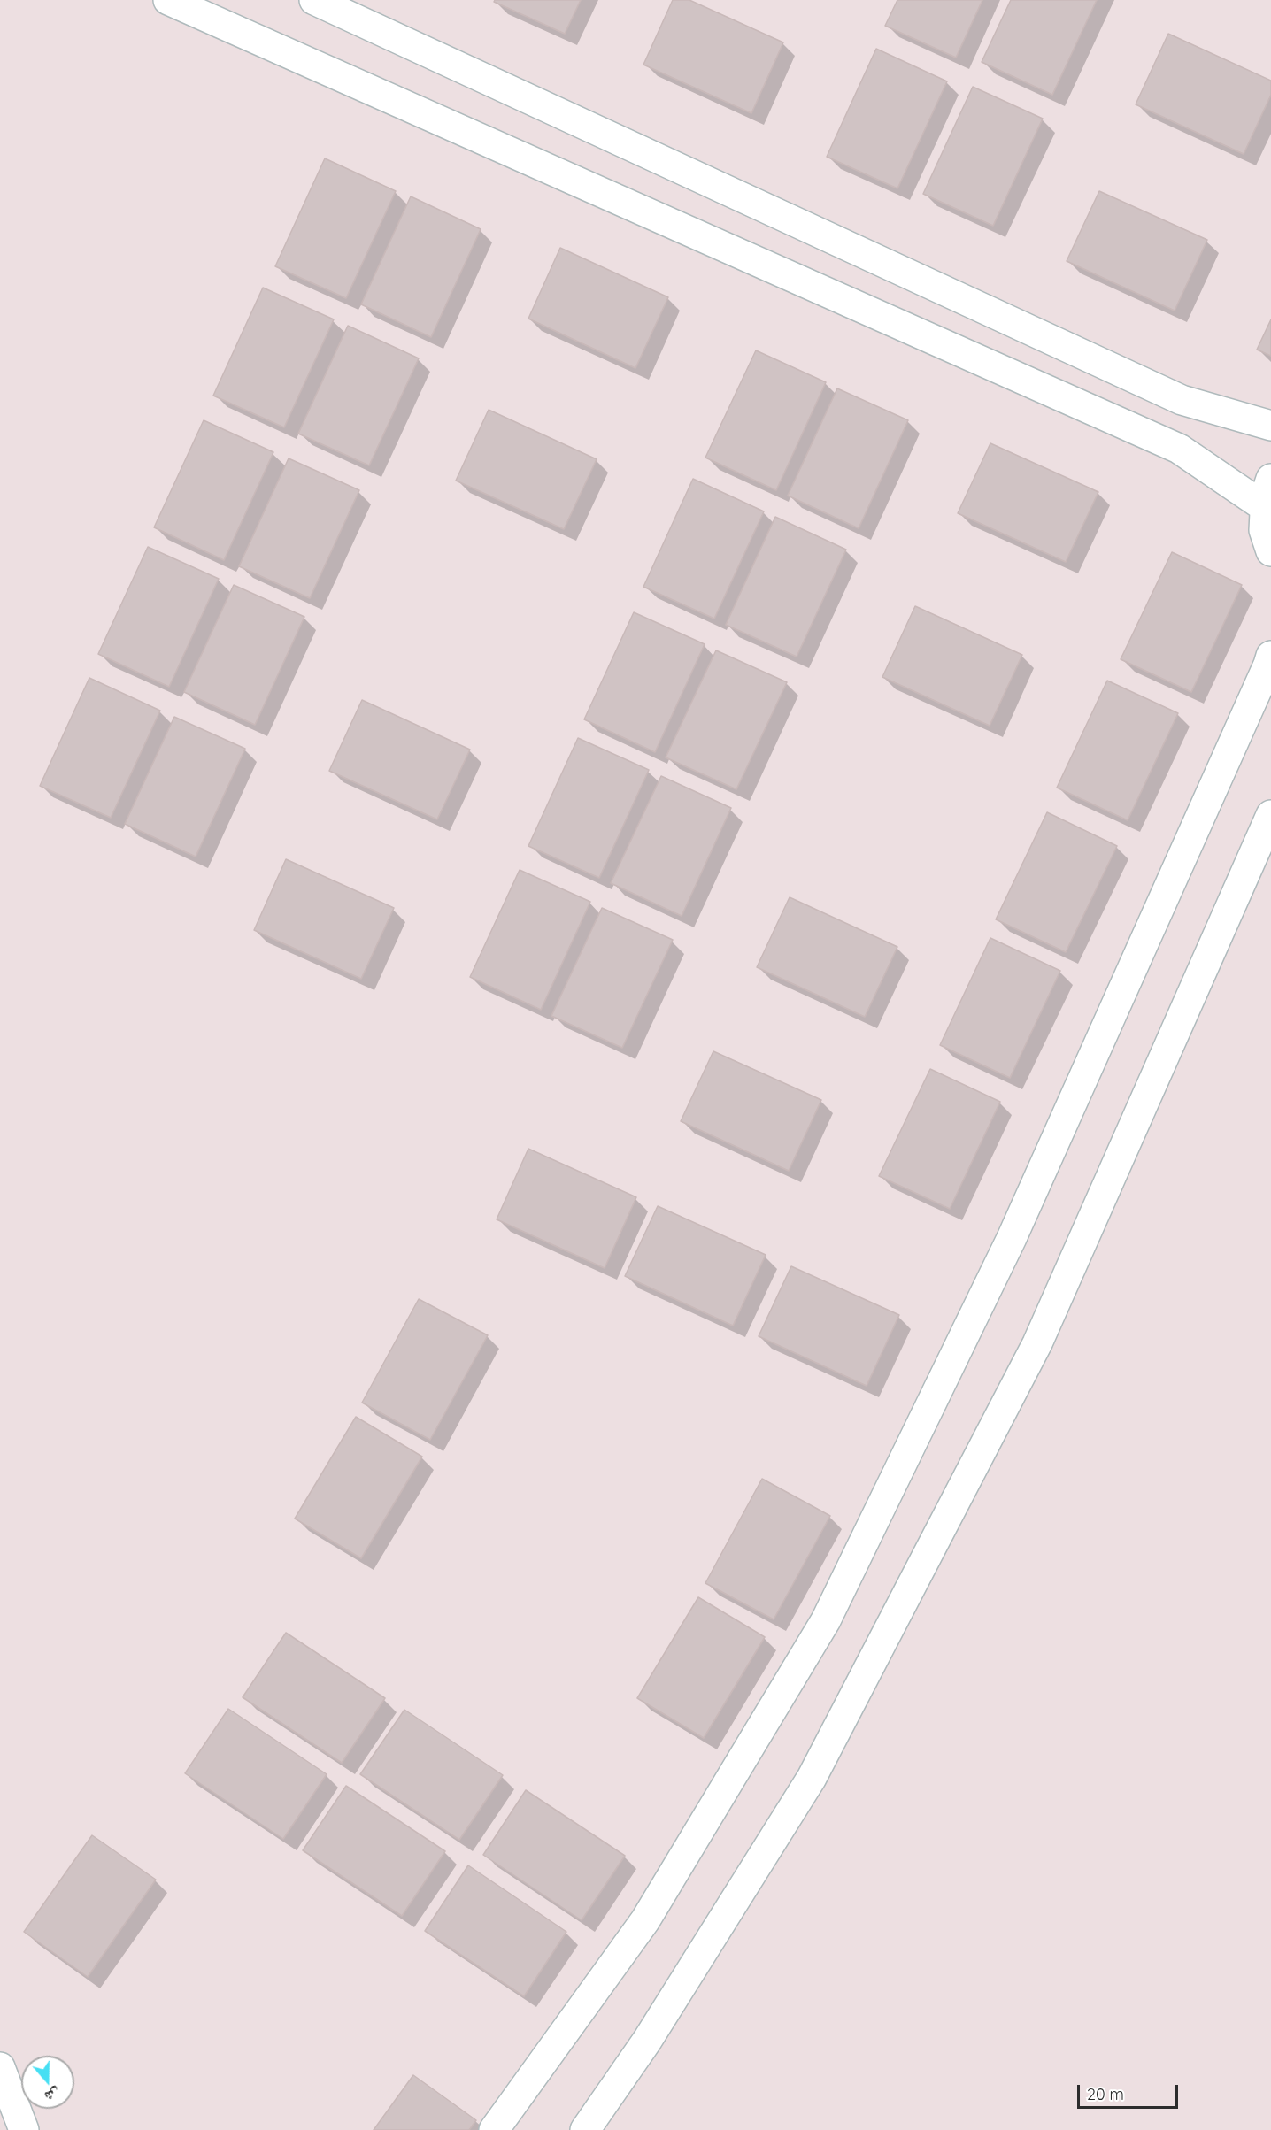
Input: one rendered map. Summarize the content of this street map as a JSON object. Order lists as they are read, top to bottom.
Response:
{
  "scale_bar": "20 m",
  "north": "bottom"
}
